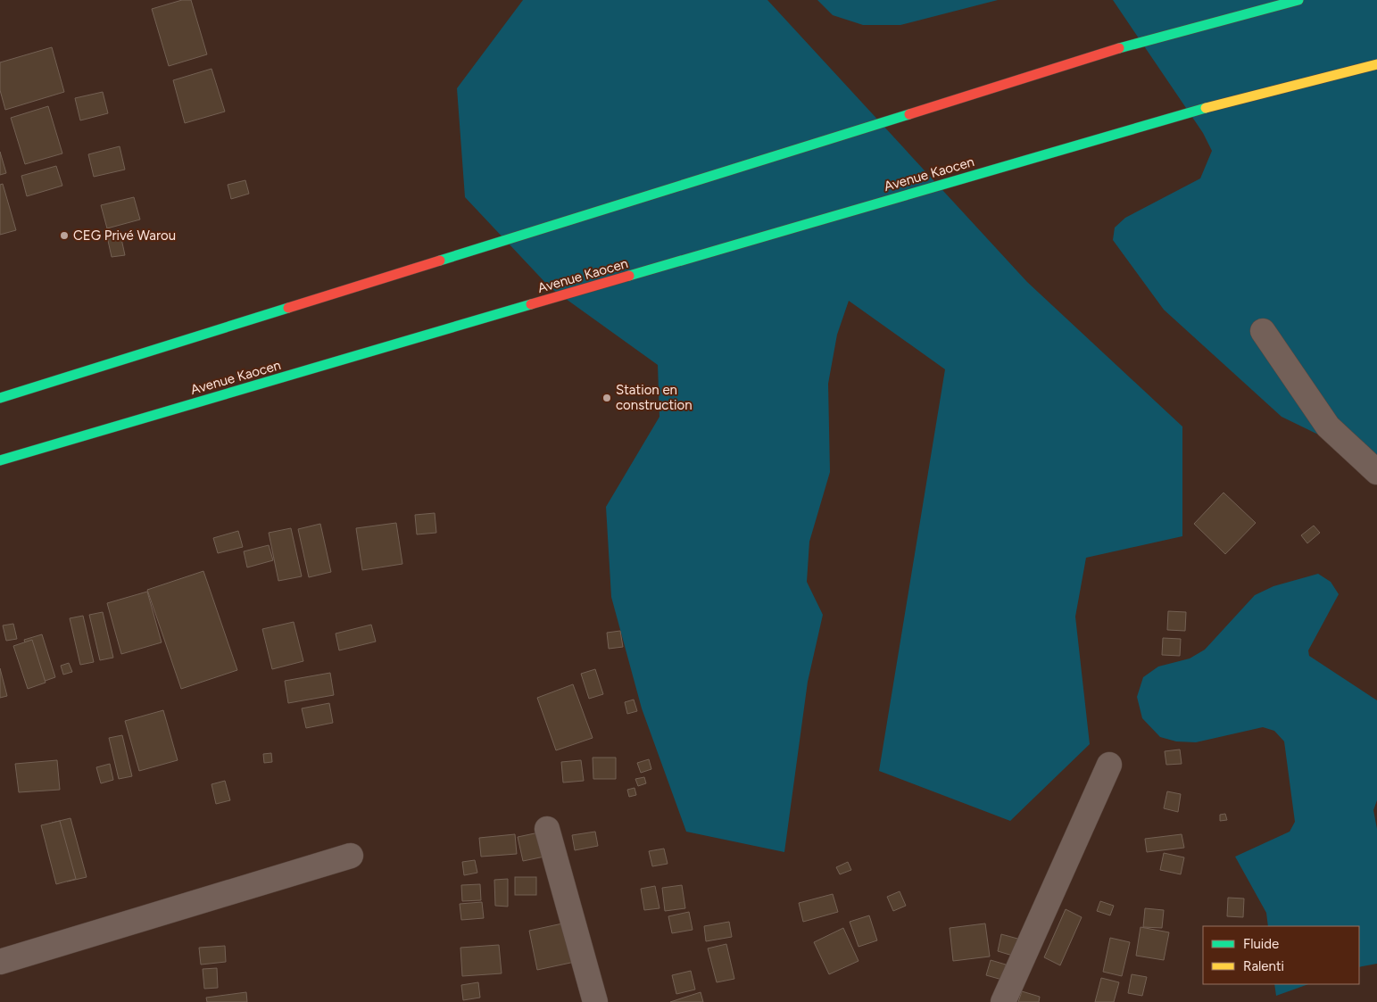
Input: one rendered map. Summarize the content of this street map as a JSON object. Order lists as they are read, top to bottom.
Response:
{
  "streets": {
    "highway": ["Avenue Kaocen"]
  },
  "places": ["CEG Privé Warou", "Station en construction"],
  "legend": ["Fluide", "Ralenti"]
}
